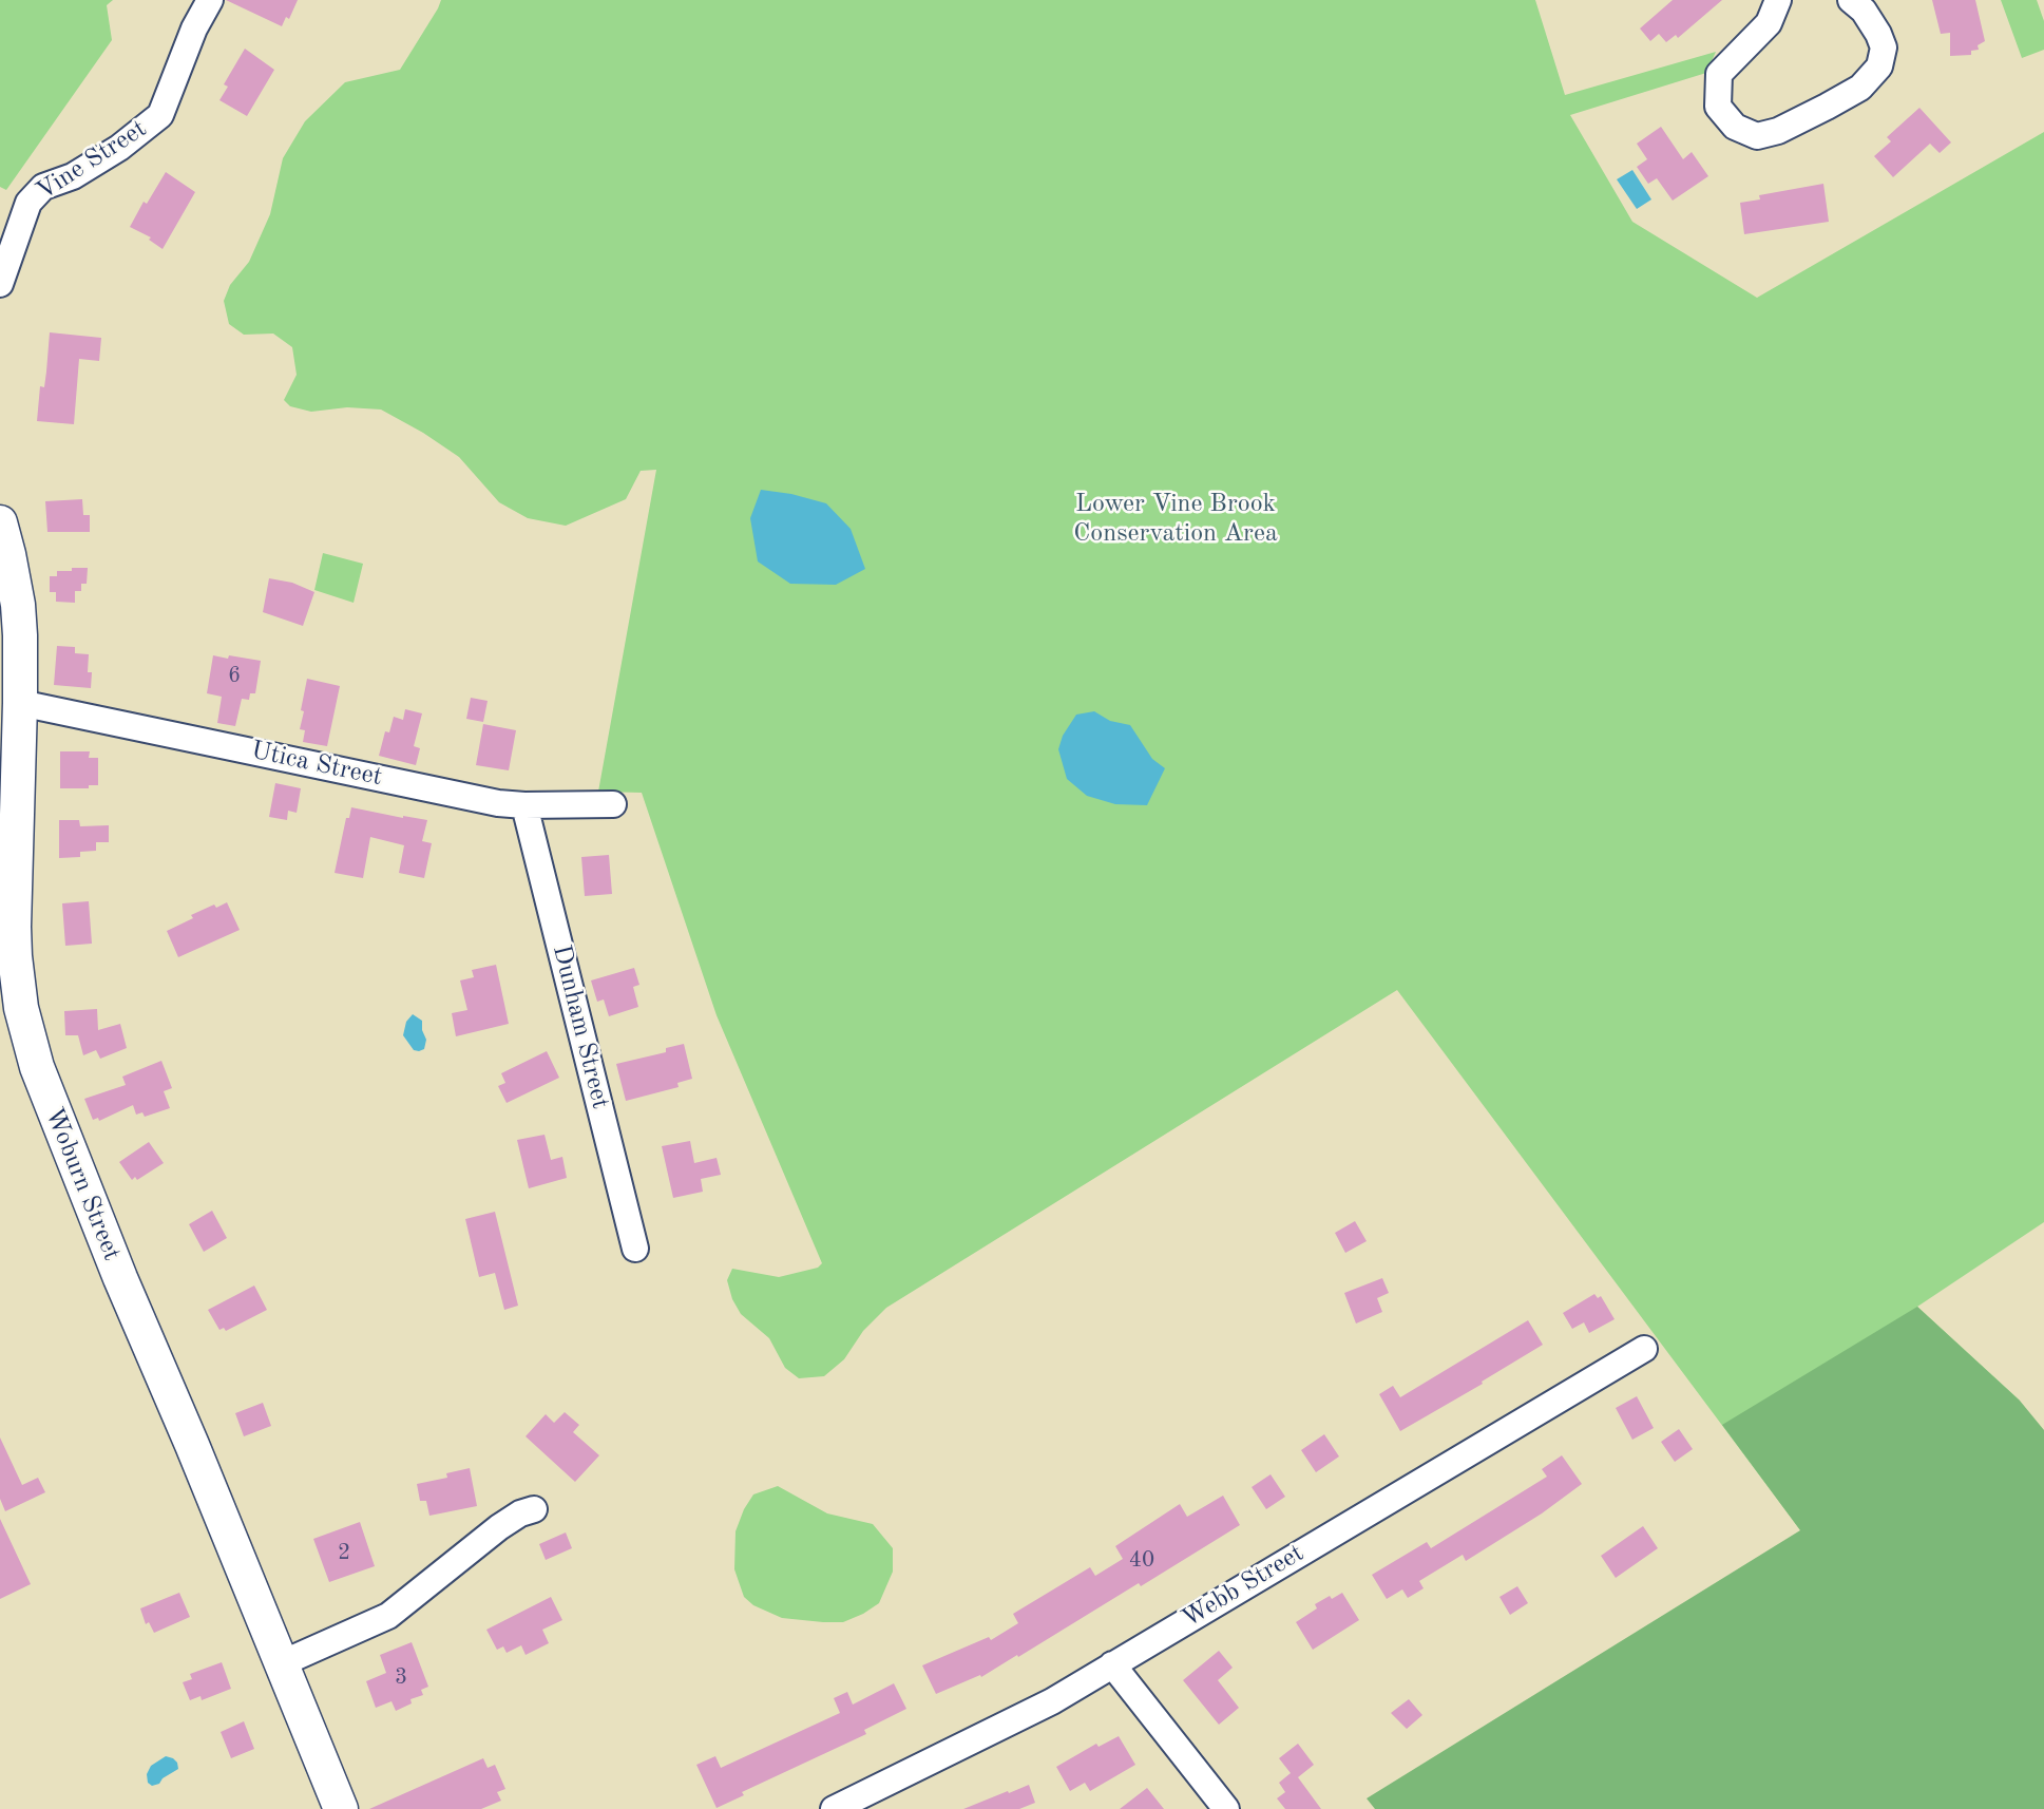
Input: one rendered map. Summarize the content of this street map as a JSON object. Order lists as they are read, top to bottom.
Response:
{
  "streets": {
    "main road": ["Woburn Street"],
    "street": [
      "Vine Street",
      "Utica Street",
      "Dunham Street",
      "Webb Street"
    ]
  },
  "crossings": [
    ["Utica Street", "Dunham Street"],
    ["Utica Street", "Woburn Street"]
  ],
  "parks": ["Lower Vine Brook Conservation Area"],
  "house_numbers": [
    "6",
    "2",
    "40",
    "3"
  ]
}
